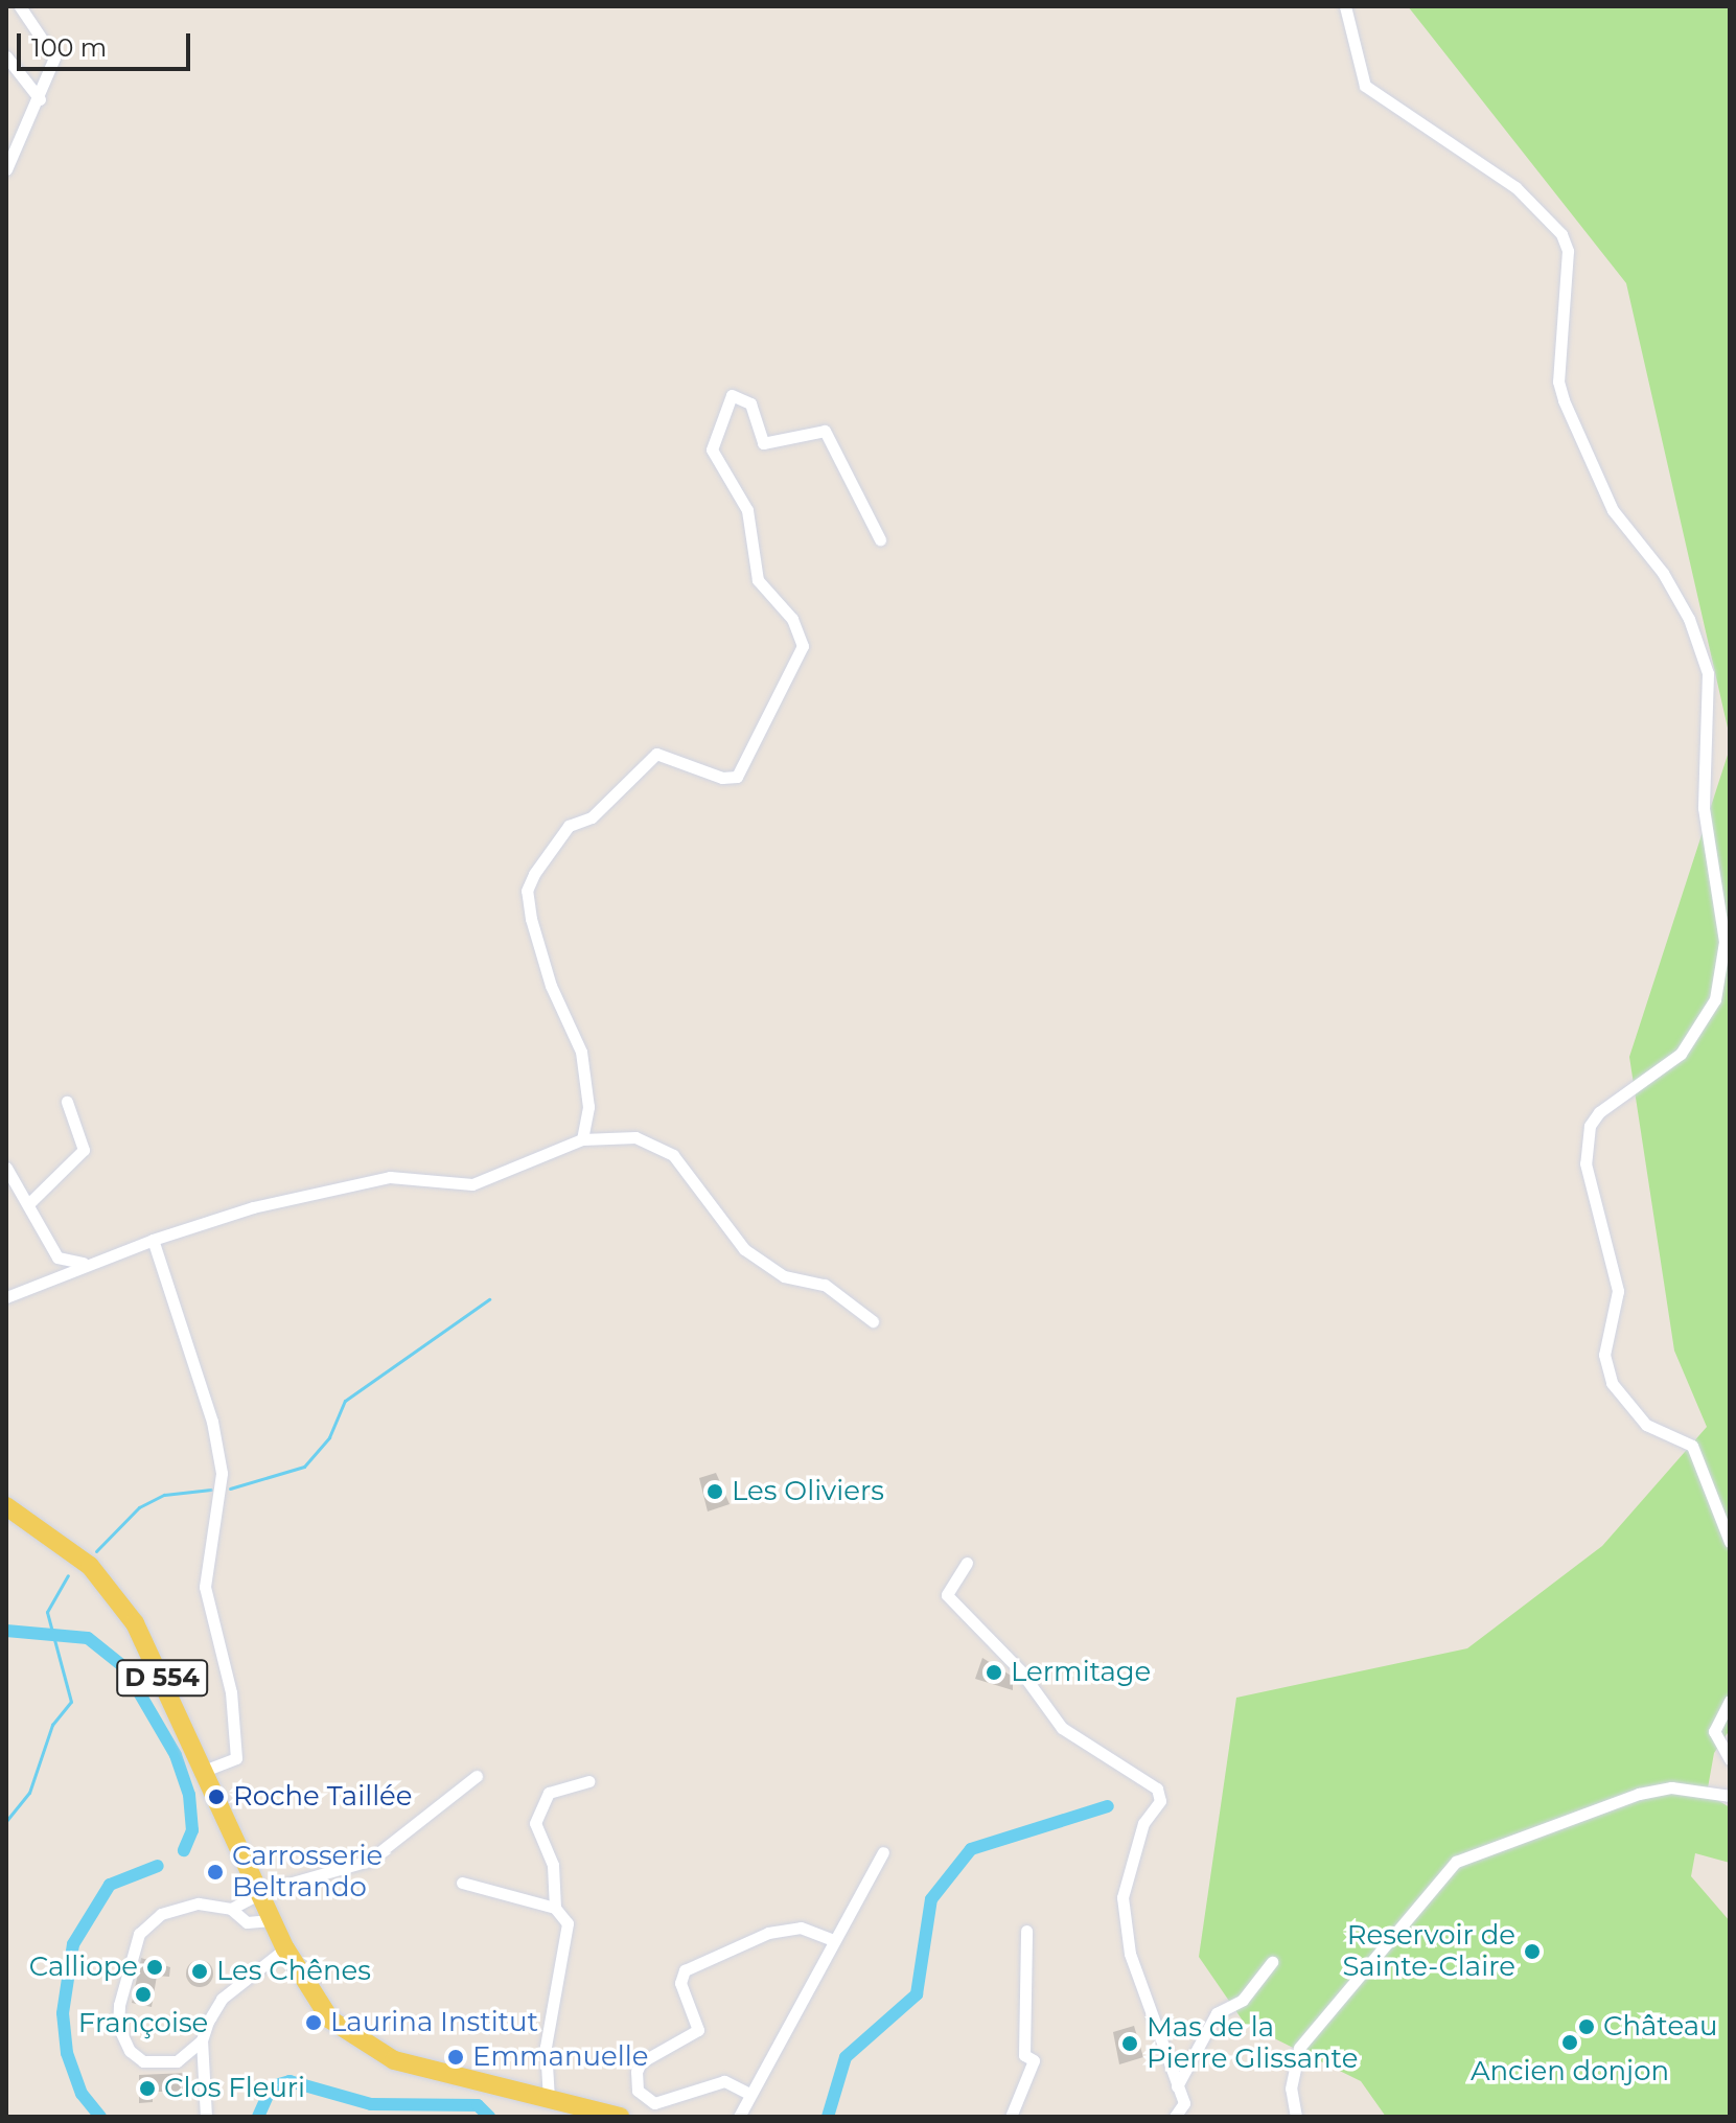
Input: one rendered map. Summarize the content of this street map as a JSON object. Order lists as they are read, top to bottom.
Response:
{
  "streets": {
    "main road": ["D 554"]
  },
  "places": [
    "Les Oliviers",
    "Lermitage",
    "Roche Taillée",
    "Carrosserie Beltrando",
    "Reservoir de Sainte-Claire",
    "Calliope",
    "Les Chênes",
    "Françoise",
    "Laurina Institut",
    "Château",
    "Ancien donjon",
    "Mas de la Pierre Glissante",
    "Emmanuelle",
    "Clos Fleuri"
  ],
  "scale_bar": "100 m"
}
